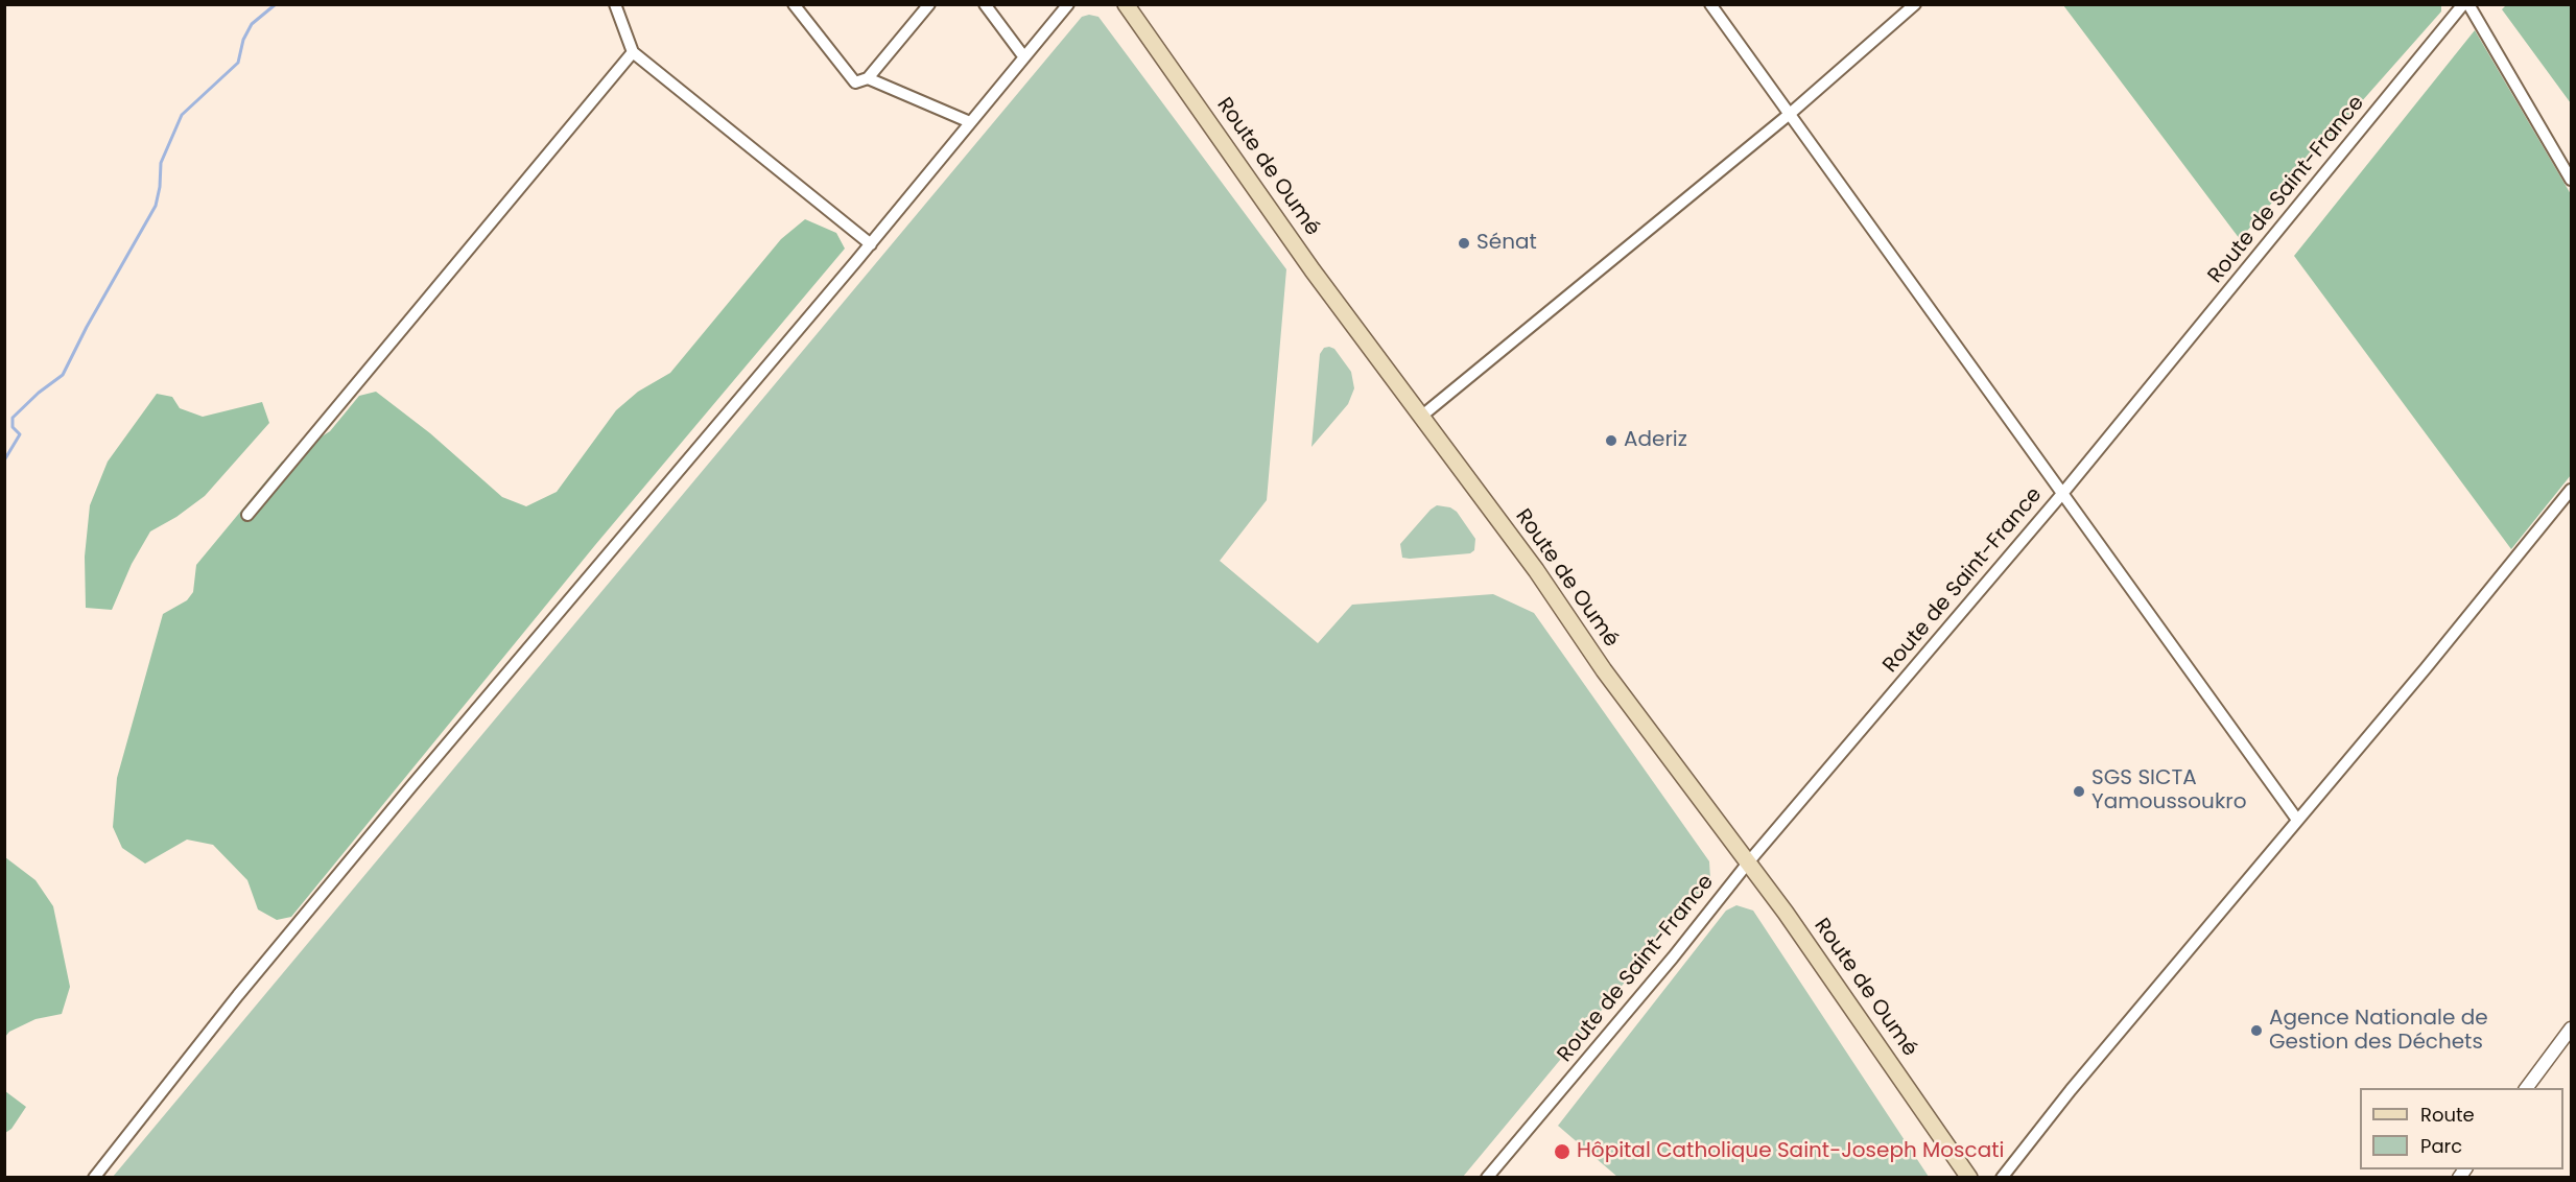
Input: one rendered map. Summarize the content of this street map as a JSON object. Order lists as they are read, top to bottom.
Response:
{
  "streets": {
    "main road": ["Route de Oumé"],
    "street": ["Route de Saint-France"]
  },
  "crossings": [
    ["Route de Oumé", "Route de Saint-France"]
  ],
  "places": [
    "Sénat",
    "Aderiz",
    "SGS SICTA Yamoussoukro",
    "Agence Nationale de Gestion des Déchets",
    "Hôpital Catholique Saint-Joseph Moscati"
  ],
  "legend": ["Route", "Parc"]
}
